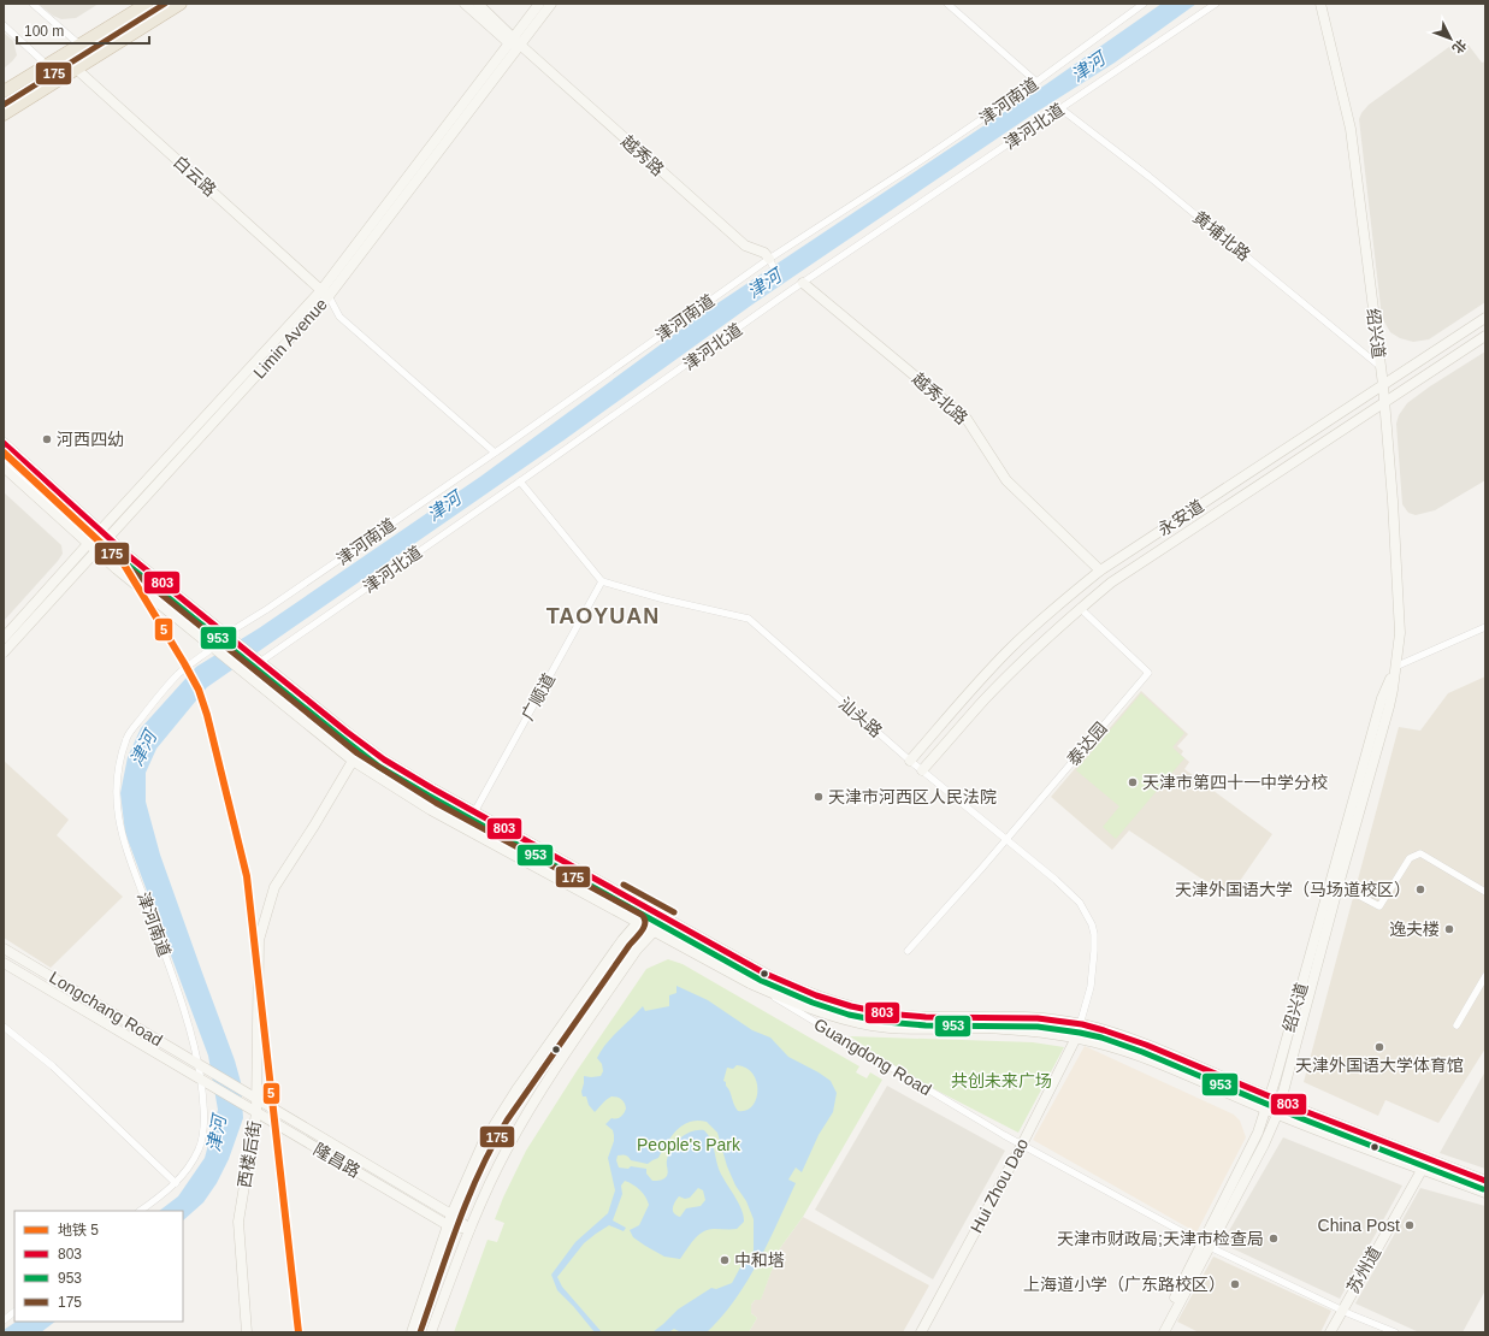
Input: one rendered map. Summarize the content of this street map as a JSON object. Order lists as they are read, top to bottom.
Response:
{
  "streets": {
    "main road": [
      "越秀路",
      "白云路",
      "绍兴道",
      "Limin Avenue",
      "越秀北路",
      "永安道",
      "Longchang Road",
      "Guangdong Road",
      "西楼后街",
      "隆昌路",
      "Hui Zhou Dao",
      "苏州道"
    ],
    "street": [
      "津河南道",
      "津河北道",
      "黄埔北路",
      "广顺道",
      "汕头路",
      "泰达园"
    ]
  },
  "crossings": [
    ["津河南道", "越秀路"],
    ["津河南道", "Longchang Road"],
    ["津河南道", "Guangdong Road"],
    ["津河南道", "隆昌路"],
    ["津河北道", "黄埔北路"],
    ["津河北道", "越秀北路"],
    ["越秀路", "Limin Avenue"],
    ["白云路", "Limin Avenue"],
    ["黄埔北路", "绍兴道"],
    ["绍兴道", "永安道"],
    ["绍兴道", "Guangdong Road"],
    ["越秀北路", "永安道"],
    ["永安道", "汕头路"],
    ["永安道", "泰达园"],
    ["广顺道", "汕头路"],
    ["汕头路", "泰达园"],
    ["汕头路", "Hui Zhou Dao"],
    ["Longchang Road", "西楼后街"],
    ["Longchang Road", "隆昌路"],
    ["Guangdong Road", "西楼后街"],
    ["Guangdong Road", "Hui Zhou Dao"],
    ["Guangdong Road", "苏州道"],
    ["西楼后街", "隆昌路"]
  ],
  "districts": ["TAOYUAN"],
  "water": ["津河"],
  "parks": ["共创未来广场", "People's Park"],
  "places": [
    "河西四幼",
    "天津市第四十一中学分校",
    "天津市河西区人民法院",
    "天津外国语大学（马场道校区）",
    "逸夫楼",
    "天津外国语大学体育馆",
    "China Post",
    "天津市财政局;天津市检查局",
    "中和塔",
    "上海道小学（广东路校区）"
  ],
  "lines": [
    "transit line 175",
    "transit line 803",
    "metro line 5",
    "transit line 953"
  ],
  "legend": [
    "地铁 5",
    "803",
    "953",
    "175"
  ],
  "scale_bar": "100 m",
  "north": "bottom right"
}
